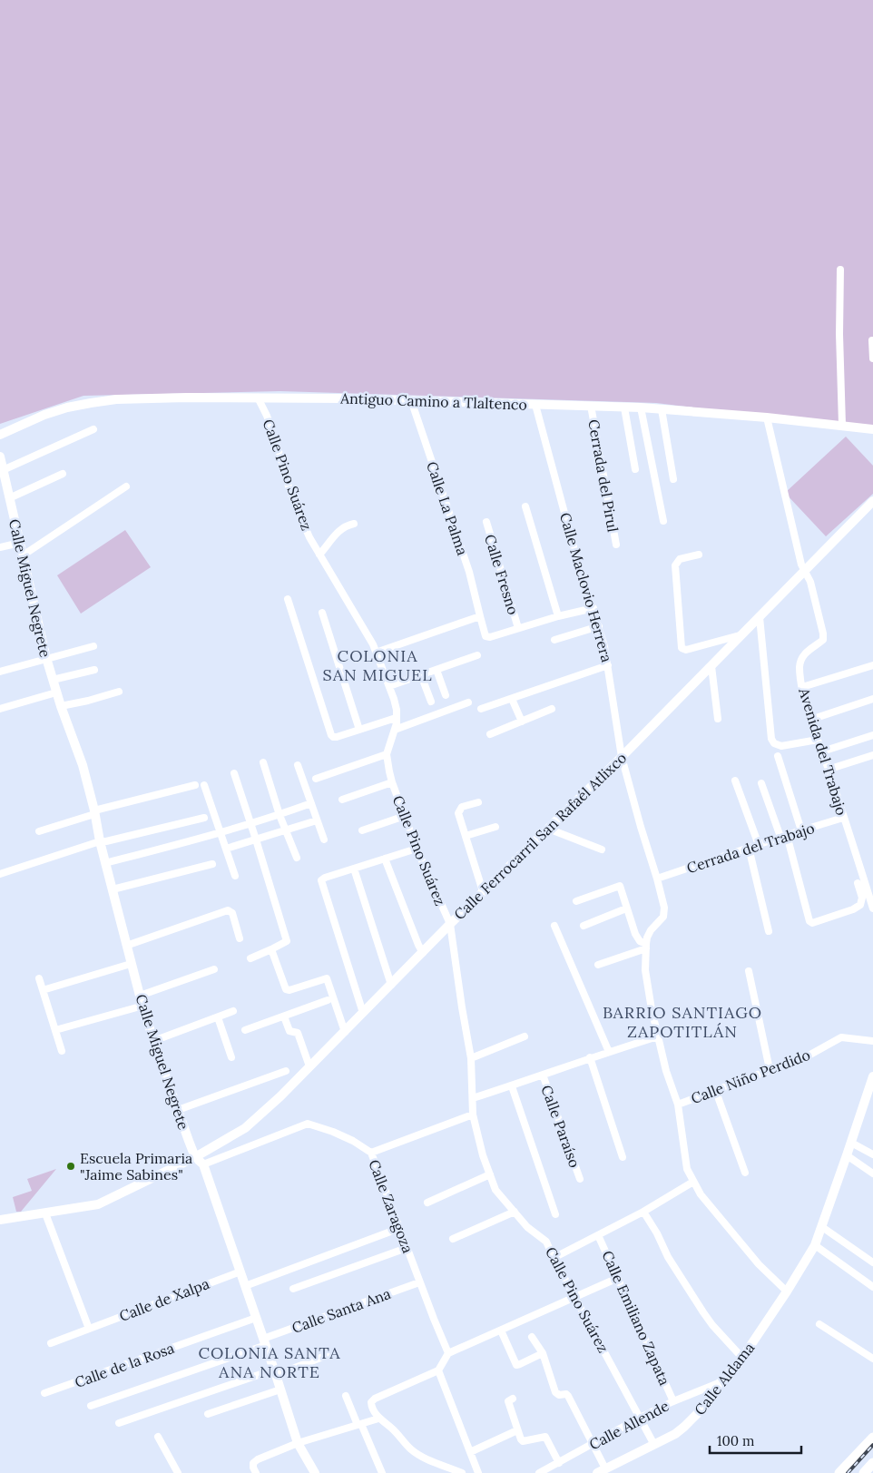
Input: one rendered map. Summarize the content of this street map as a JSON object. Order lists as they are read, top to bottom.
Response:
{
  "streets": {
    "street": [
      "Antiguo Camino a Tlaltenco",
      "Calle Pino Suárez",
      "Cerrada del Pirul",
      "Calle La Palma",
      "Calle Fresno",
      "Calle Maclovio Herrera",
      "Calle Miguel Negrete",
      "Avenida del Trabajo",
      "Calle Ferrocarril San Rafaél Atlixco",
      "Cerrada del Trabajo",
      "Calle Niño Perdido",
      "Calle Paraíso",
      "Calle Zaragoza",
      "Calle de Xalpa",
      "Calle Santa Ana",
      "Calle Emiliano Zapata",
      "Calle de la Rosa",
      "Calle Aldama",
      "Calle Allende"
    ]
  },
  "crossings": [
    ["Antiguo Camino a Tlaltenco", "Calle Pino Suárez"],
    ["Antiguo Camino a Tlaltenco", "Cerrada del Pirul"],
    ["Antiguo Camino a Tlaltenco", "Calle La Palma"],
    ["Antiguo Camino a Tlaltenco", "Calle Maclovio Herrera"],
    ["Antiguo Camino a Tlaltenco", "Avenida del Trabajo"],
    ["Calle Pino Suárez", "Calle Ferrocarril San Rafaél Atlixco"],
    ["Calle Pino Suárez", "Calle Aldama"],
    ["Calle Pino Suárez", "Calle Allende"],
    ["Calle La Palma", "Calle Fresno"],
    ["Calle Maclovio Herrera", "Calle Ferrocarril San Rafaél Atlixco"],
    ["Calle Maclovio Herrera", "Cerrada del Trabajo"],
    ["Calle Maclovio Herrera", "Calle Niño Perdido"],
    ["Calle Maclovio Herrera", "Calle Aldama"],
    ["Calle Miguel Negrete", "Calle Ferrocarril San Rafaél Atlixco"],
    ["Calle Miguel Negrete", "Calle Zaragoza"],
    ["Calle Miguel Negrete", "Calle de Xalpa"],
    ["Calle Miguel Negrete", "Calle Santa Ana"],
    ["Calle Miguel Negrete", "Calle de la Rosa"],
    ["Avenida del Trabajo", "Calle Ferrocarril San Rafaél Atlixco"],
    ["Avenida del Trabajo", "Cerrada del Trabajo"],
    ["Calle Zaragoza", "Calle Santa Ana"],
    ["Calle Emiliano Zapata", "Calle Allende"],
    ["Calle Aldama", "Calle Allende"]
  ],
  "districts": ["COLONIA SAN MIGUEL", "BARRIO SANTIAGO ZAPOTITLÁN", "COLONIA SANTA ANA NORTE"],
  "places": ["Escuela Primaria \"Jaime Sabines\""],
  "scale_bar": "100 m"
}
